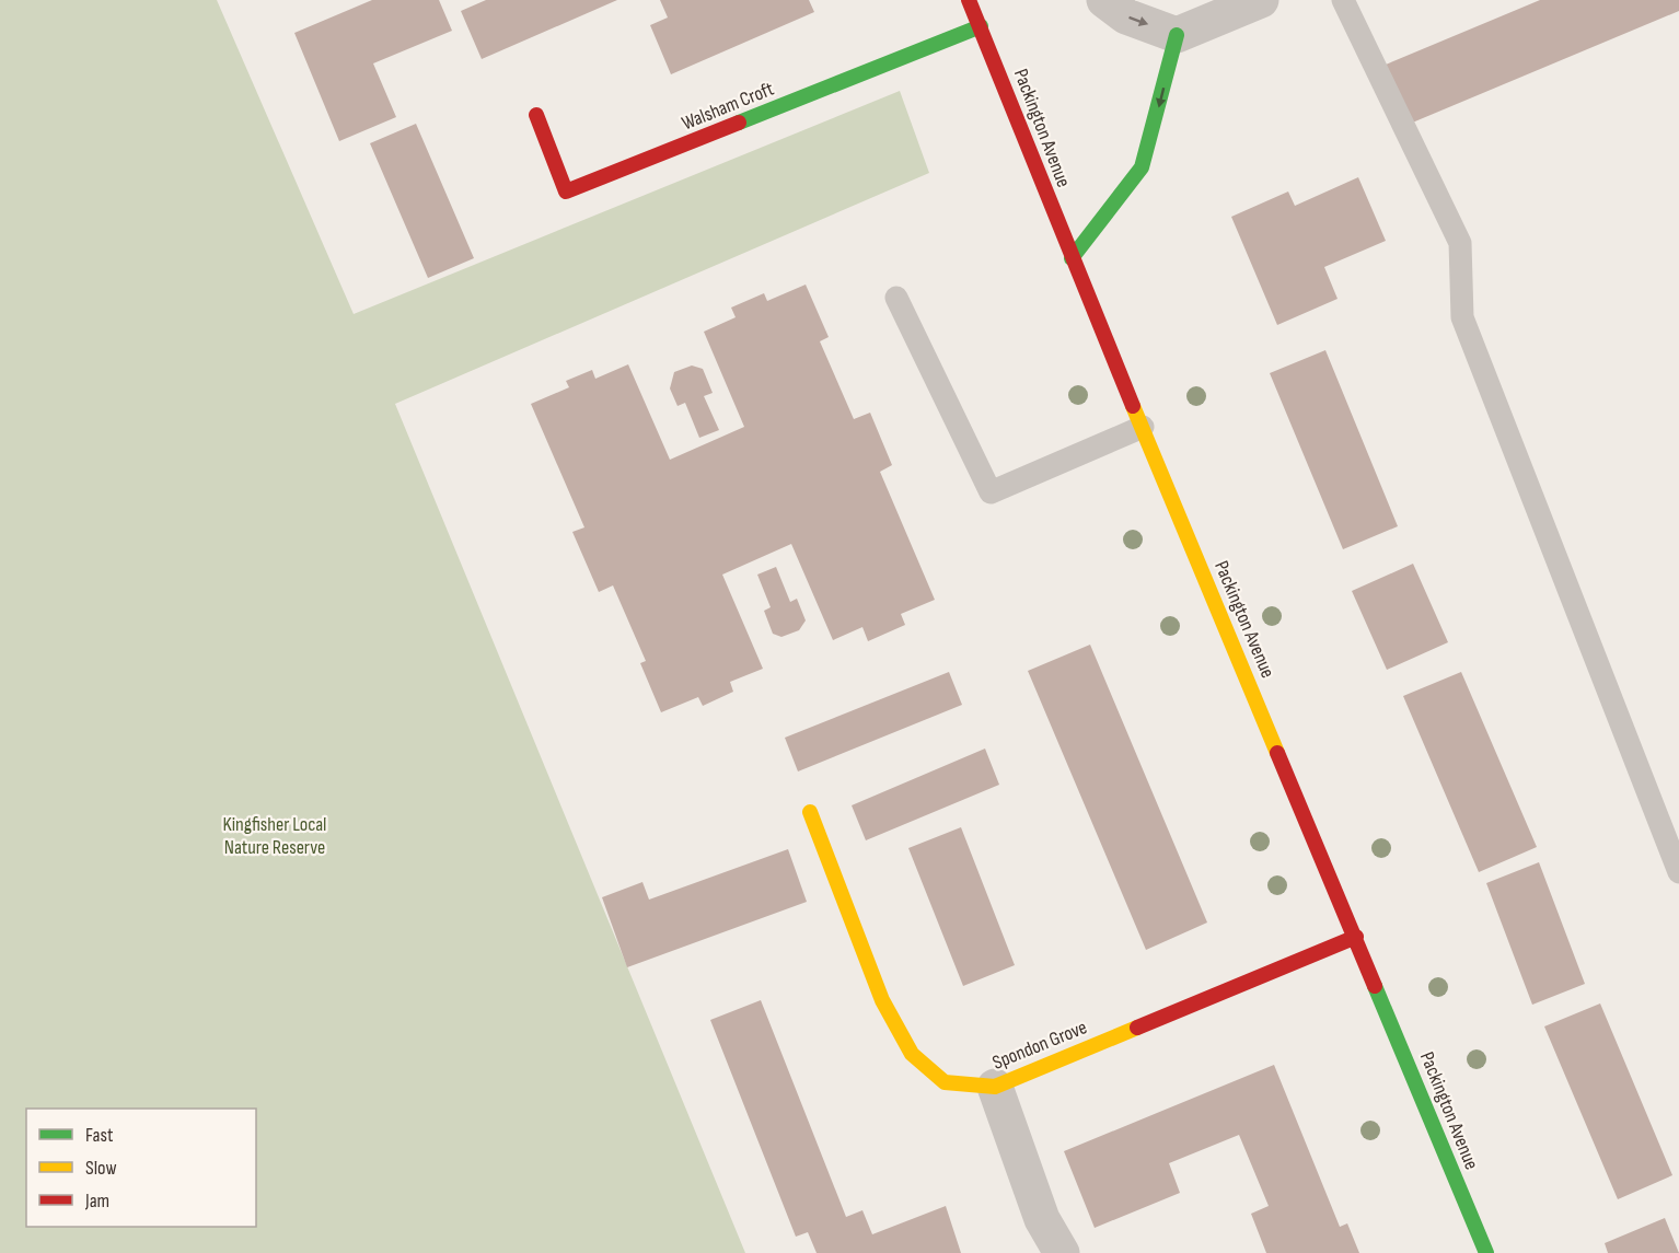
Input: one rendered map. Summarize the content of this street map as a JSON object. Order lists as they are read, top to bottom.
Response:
{
  "streets": {
    "street": ["Walsham Croft", "Packington Avenue", "Spondon Grove"]
  },
  "crossings": [
    ["Walsham Croft", "Packington Avenue"],
    ["Packington Avenue", "Spondon Grove"]
  ],
  "parks": ["Kingfisher Local Nature Reserve"],
  "legend": ["Fast", "Slow", "Jam"]
}
